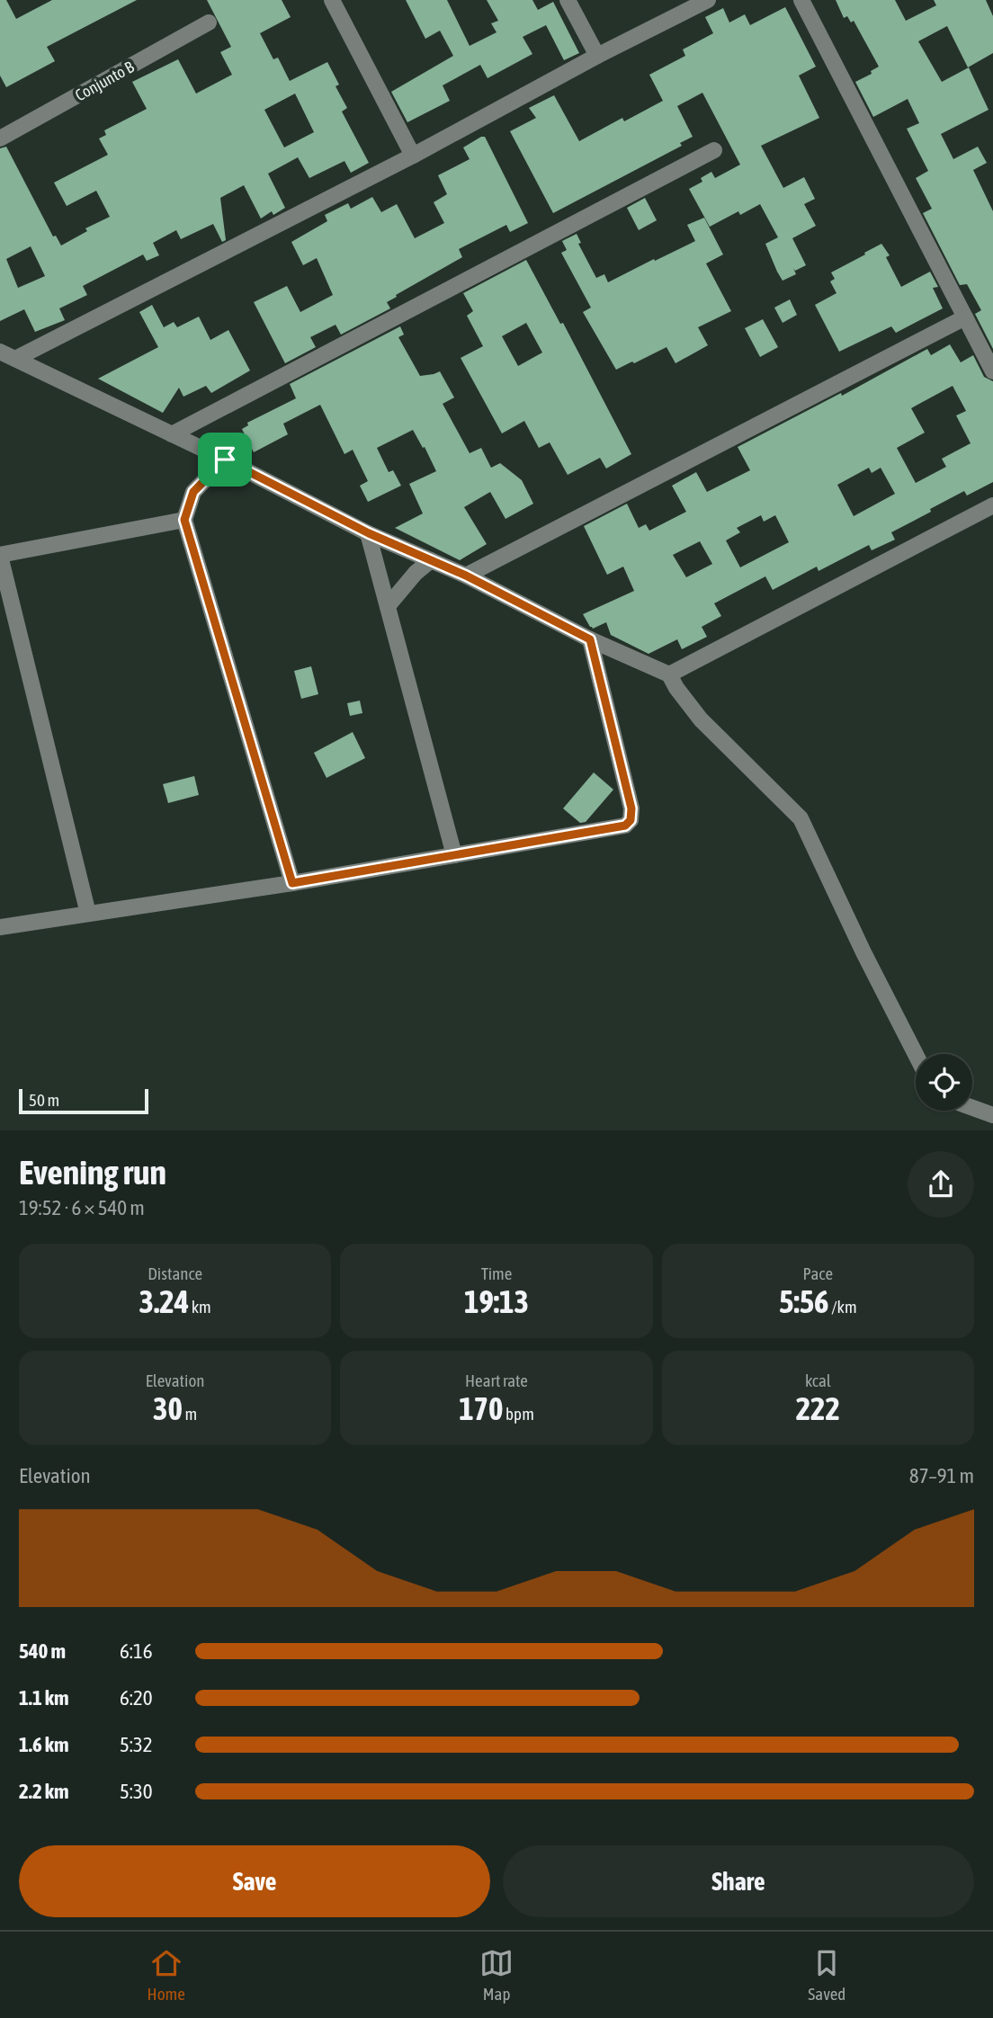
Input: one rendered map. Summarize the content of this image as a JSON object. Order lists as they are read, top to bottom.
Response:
{
  "streets": {
    "street": ["Conjunto B"]
  },
  "scale_bar": "50 m",
  "page": {
    "scale": "50 m",
    "heading": ["Evening run", "19:52 · 6 × 540 m"],
    "stats": [
      ["Distance", "3.24 km"],
      ["Time", "19:13"],
      ["Pace", "5:56 /km"],
      ["Elevation", "30 m"],
      ["Heart rate", "170 bpm"],
      ["kcal", "222"]
    ],
    "chart": ["Elevation", "87–91 m"],
    "list": [
      {
        "name": "540 m",
        "note": "6:16"
      },
      {
        "name": "1.1 km",
        "note": "6:20"
      },
      {
        "name": "1.6 km",
        "note": "5:32"
      },
      {
        "name": "2.2 km",
        "note": "5:30"
      }
    ],
    "buttons": ["Save", "Share"],
    "tabs": ["Home", "Map", "Saved"]
  }
}
